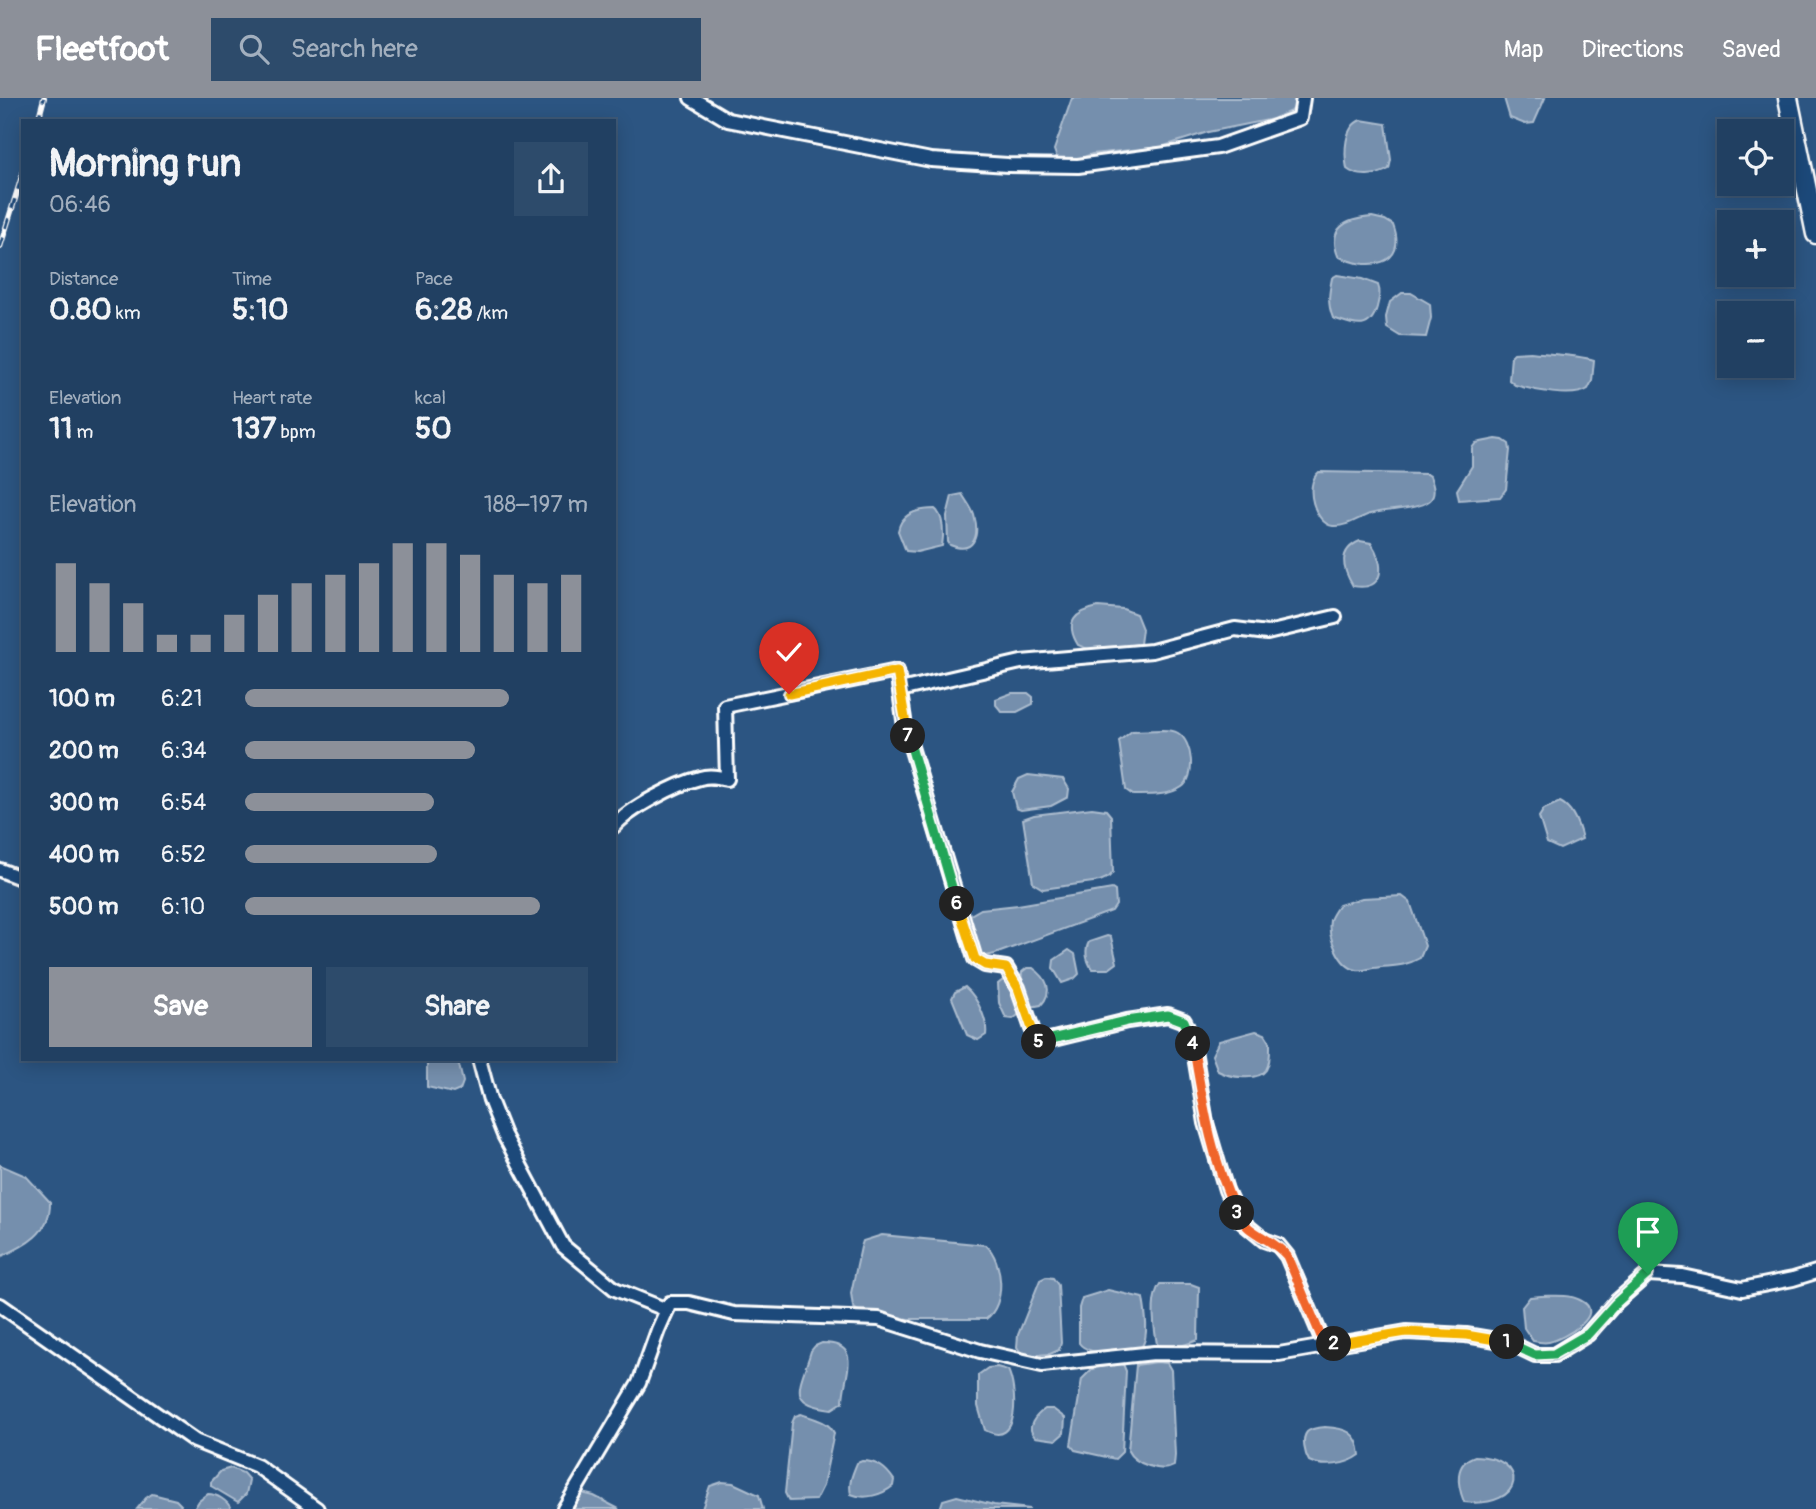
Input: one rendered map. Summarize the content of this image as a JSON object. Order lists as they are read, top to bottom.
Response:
{
  "page": {
    "header": "Fleetfoot",
    "search": "Search here",
    "nav": ["Map", "Directions", "Saved"],
    "map_buttons": ["+", "−"],
    "heading": ["Morning run", "06:46"],
    "stats": [
      ["Distance", "0.80 km"],
      ["Time", "5:10"],
      ["Pace", "6:28 /km"],
      ["Elevation", "11 m"],
      ["Heart rate", "137 bpm"],
      ["kcal", "50"]
    ],
    "chart": ["Elevation", "188–197 m"],
    "list": [
      {
        "name": "100 m",
        "note": "6:21"
      },
      {
        "name": "200 m",
        "note": "6:34"
      },
      {
        "name": "300 m",
        "note": "6:54"
      },
      {
        "name": "400 m",
        "note": "6:52"
      },
      {
        "name": "500 m",
        "note": "6:10"
      }
    ],
    "pins": [
      "7",
      "6",
      "5",
      "4",
      "3",
      "1",
      "2"
    ],
    "buttons": ["Save", "Share"]
  }
}
